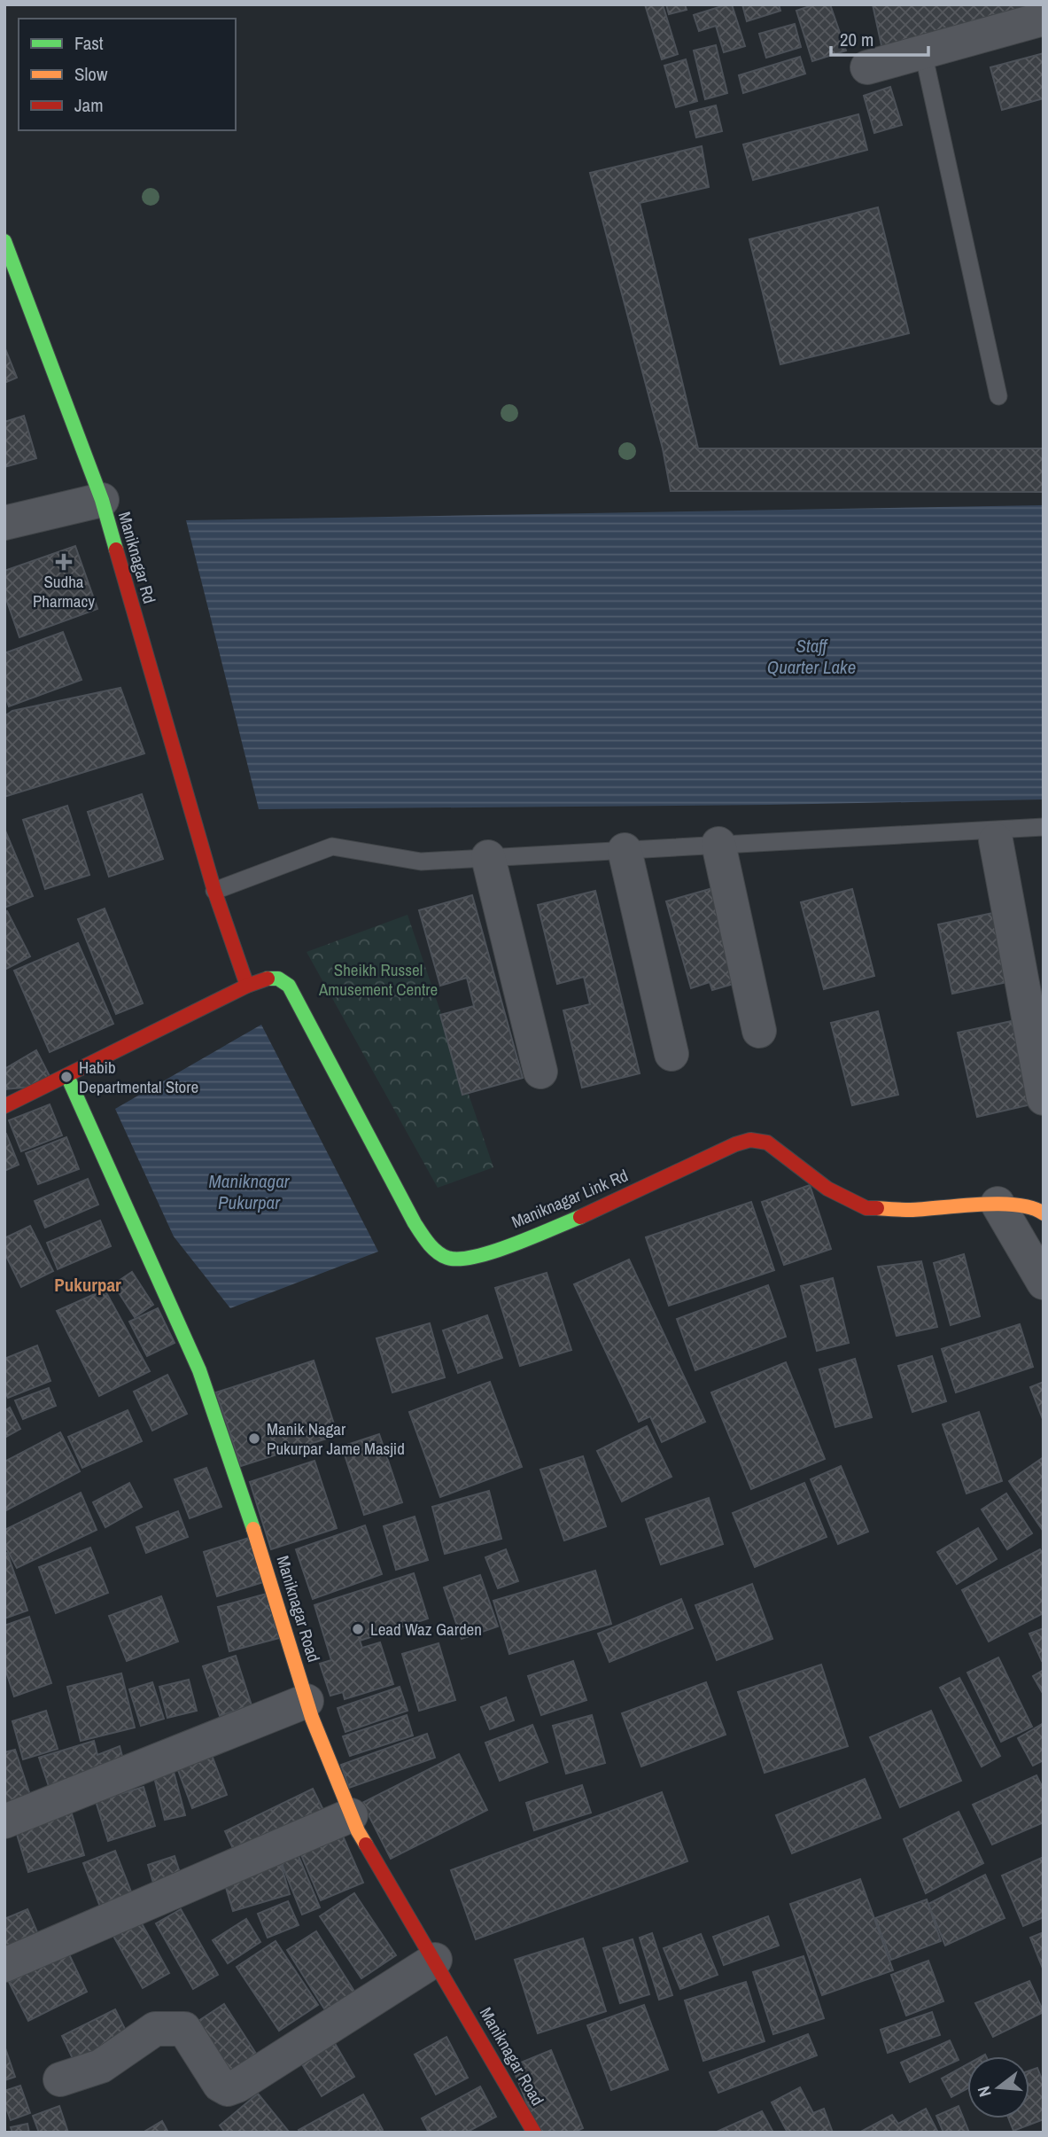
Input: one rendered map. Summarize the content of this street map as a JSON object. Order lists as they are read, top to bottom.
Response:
{
  "streets": {
    "street": ["Maniknagar Rd", "Maniknagar Link Rd", "Maniknagar Road"]
  },
  "crossings": [
    ["Maniknagar Rd", "Maniknagar Link Rd"]
  ],
  "districts": ["Pukurpar"],
  "water": ["Staff Quarter Lake", "Maniknagar Pukurpar"],
  "parks": ["Sheikh Russel Amusement Centre"],
  "places": {
    "health": ["Sudha Pharmacy"],
    "other": ["Habib Departmental Store", "Manik Nagar Pukurpar Jame Masjid", "Lead Waz Garden"]
  },
  "legend": ["Fast", "Slow", "Jam"],
  "scale_bar": "20 m",
  "north": "left"
}
